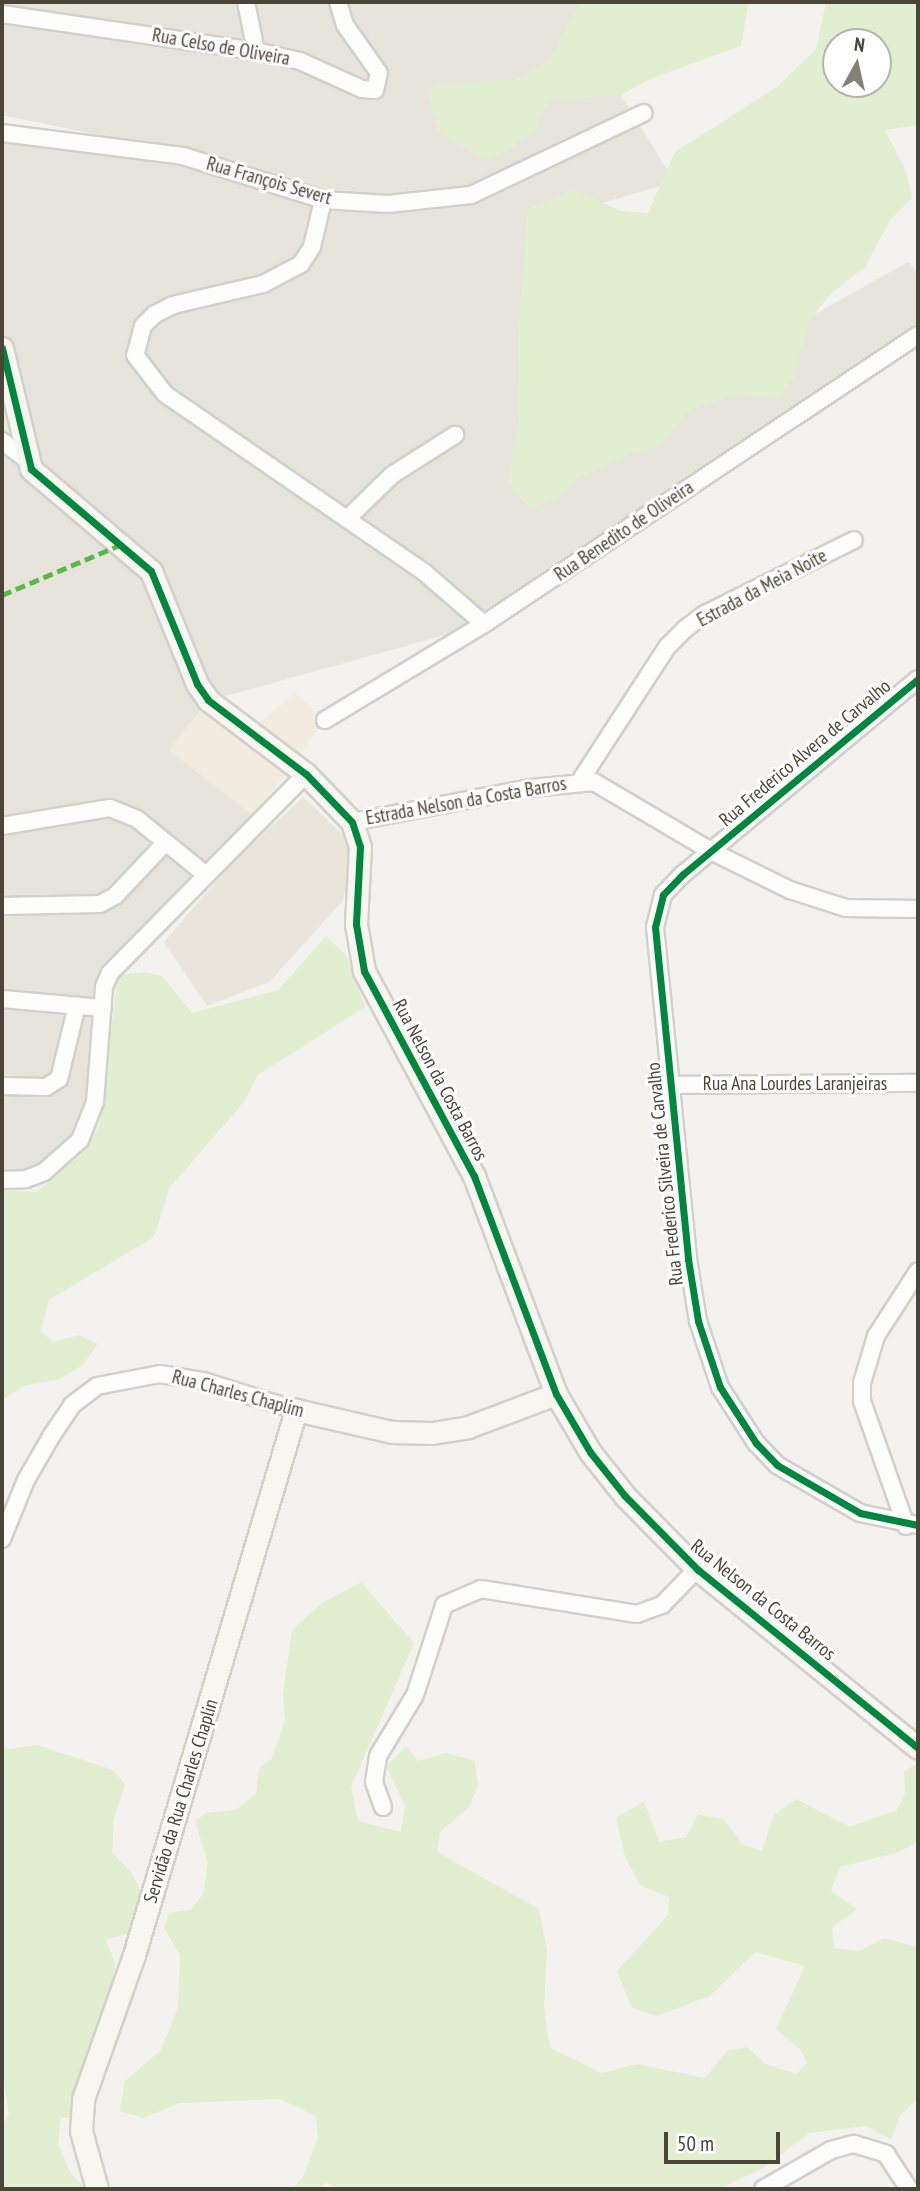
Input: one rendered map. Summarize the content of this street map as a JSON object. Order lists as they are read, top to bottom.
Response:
{
  "streets": {
    "street": [
      "Rua Celso de Oliveira",
      "Rua François Severt",
      "Rua Benedito de Oliveira",
      "Estrada da Meia Noite",
      "Rua Frederico Alvera de Carvalho",
      "Estrada Nelson da Costa Barros",
      "Rua Nelson da Costa Barros",
      "Rua Ana Lourdes Laranjeiras",
      "Rua Frederico Silveira de Carvalho",
      "Rua Charles Chaplim",
      "Servidão da Rua Charles Chaplin"
    ]
  },
  "crossings": [
    ["Estrada da Meia Noite", "Estrada Nelson da Costa Barros"],
    ["Rua Frederico Alvera de Carvalho", "Rua Frederico Silveira de Carvalho"],
    ["Estrada Nelson da Costa Barros", "Rua Nelson da Costa Barros"],
    ["Rua Nelson da Costa Barros", "Rua Charles Chaplim"],
    ["Rua Ana Lourdes Laranjeiras", "Rua Frederico Silveira de Carvalho"],
    ["Rua Charles Chaplim", "Servidão da Rua Charles Chaplin"]
  ],
  "scale_bar": "50 m",
  "north": "top"
}
